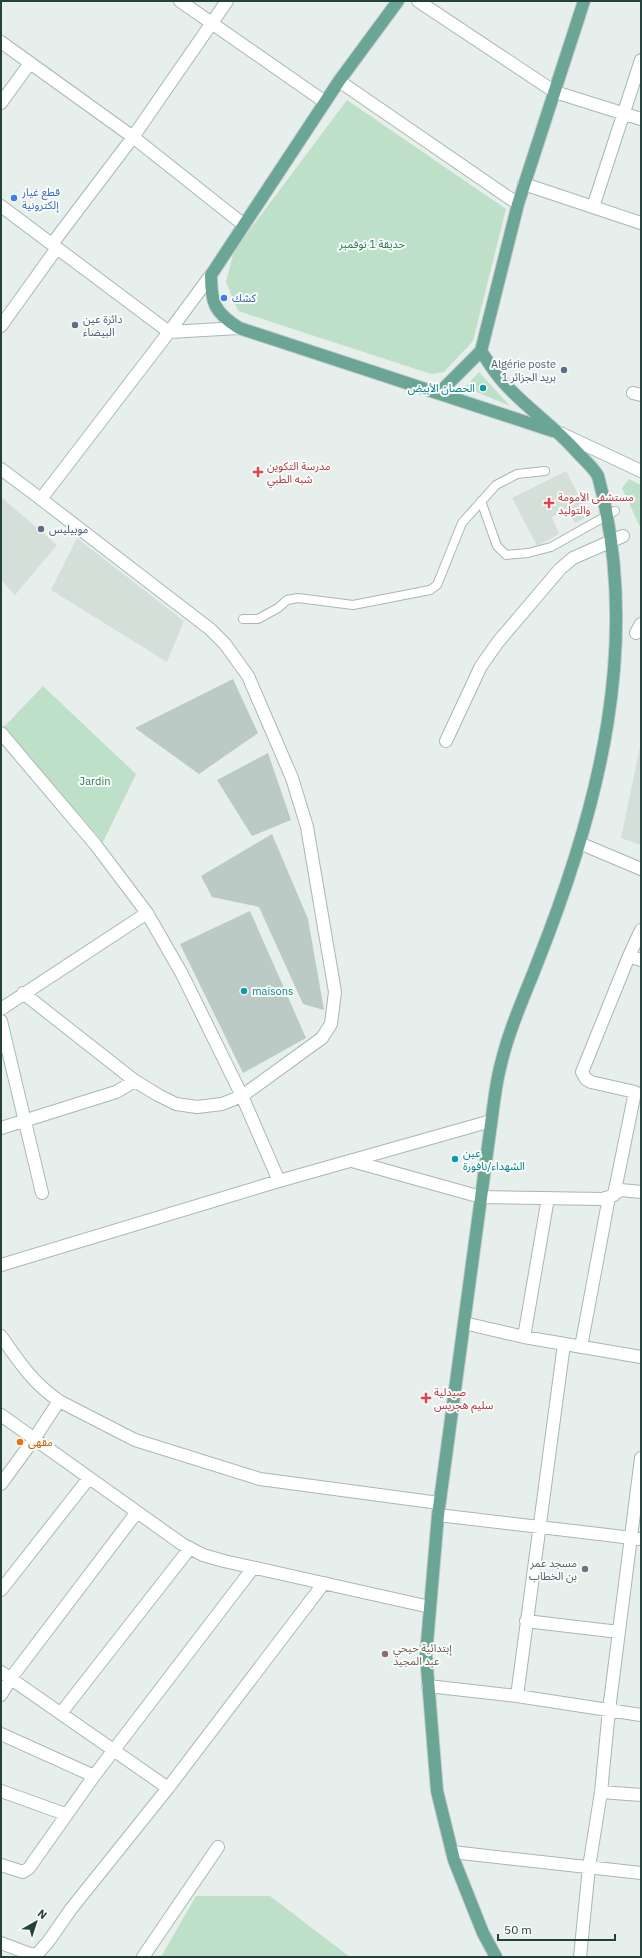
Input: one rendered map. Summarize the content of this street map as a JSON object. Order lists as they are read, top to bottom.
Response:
{
  "parks": ["حديقة 1 نوفمبر", "Jardin"],
  "places": {
    "other": [
      "قطع غيار إلكترونية",
      "كشك",
      "دائرة عين البيضاء",
      "Algérie poste 1 بريد الجزائر",
      "الحصان الأبيض",
      "موبيليس",
      "maisons",
      "عين الشهداء/نافورة",
      "مقهى",
      "مسجد عمر بن الخطاب",
      "إبتدائية حيحي عبد المجيد"
    ],
    "health": ["مدرسة التكوين شبه الطبي", "مستشفى الأمومة والتوليد", "صيدلية سليم هجريس"]
  },
  "scale_bar": "50 m",
  "north": "top right"
}
